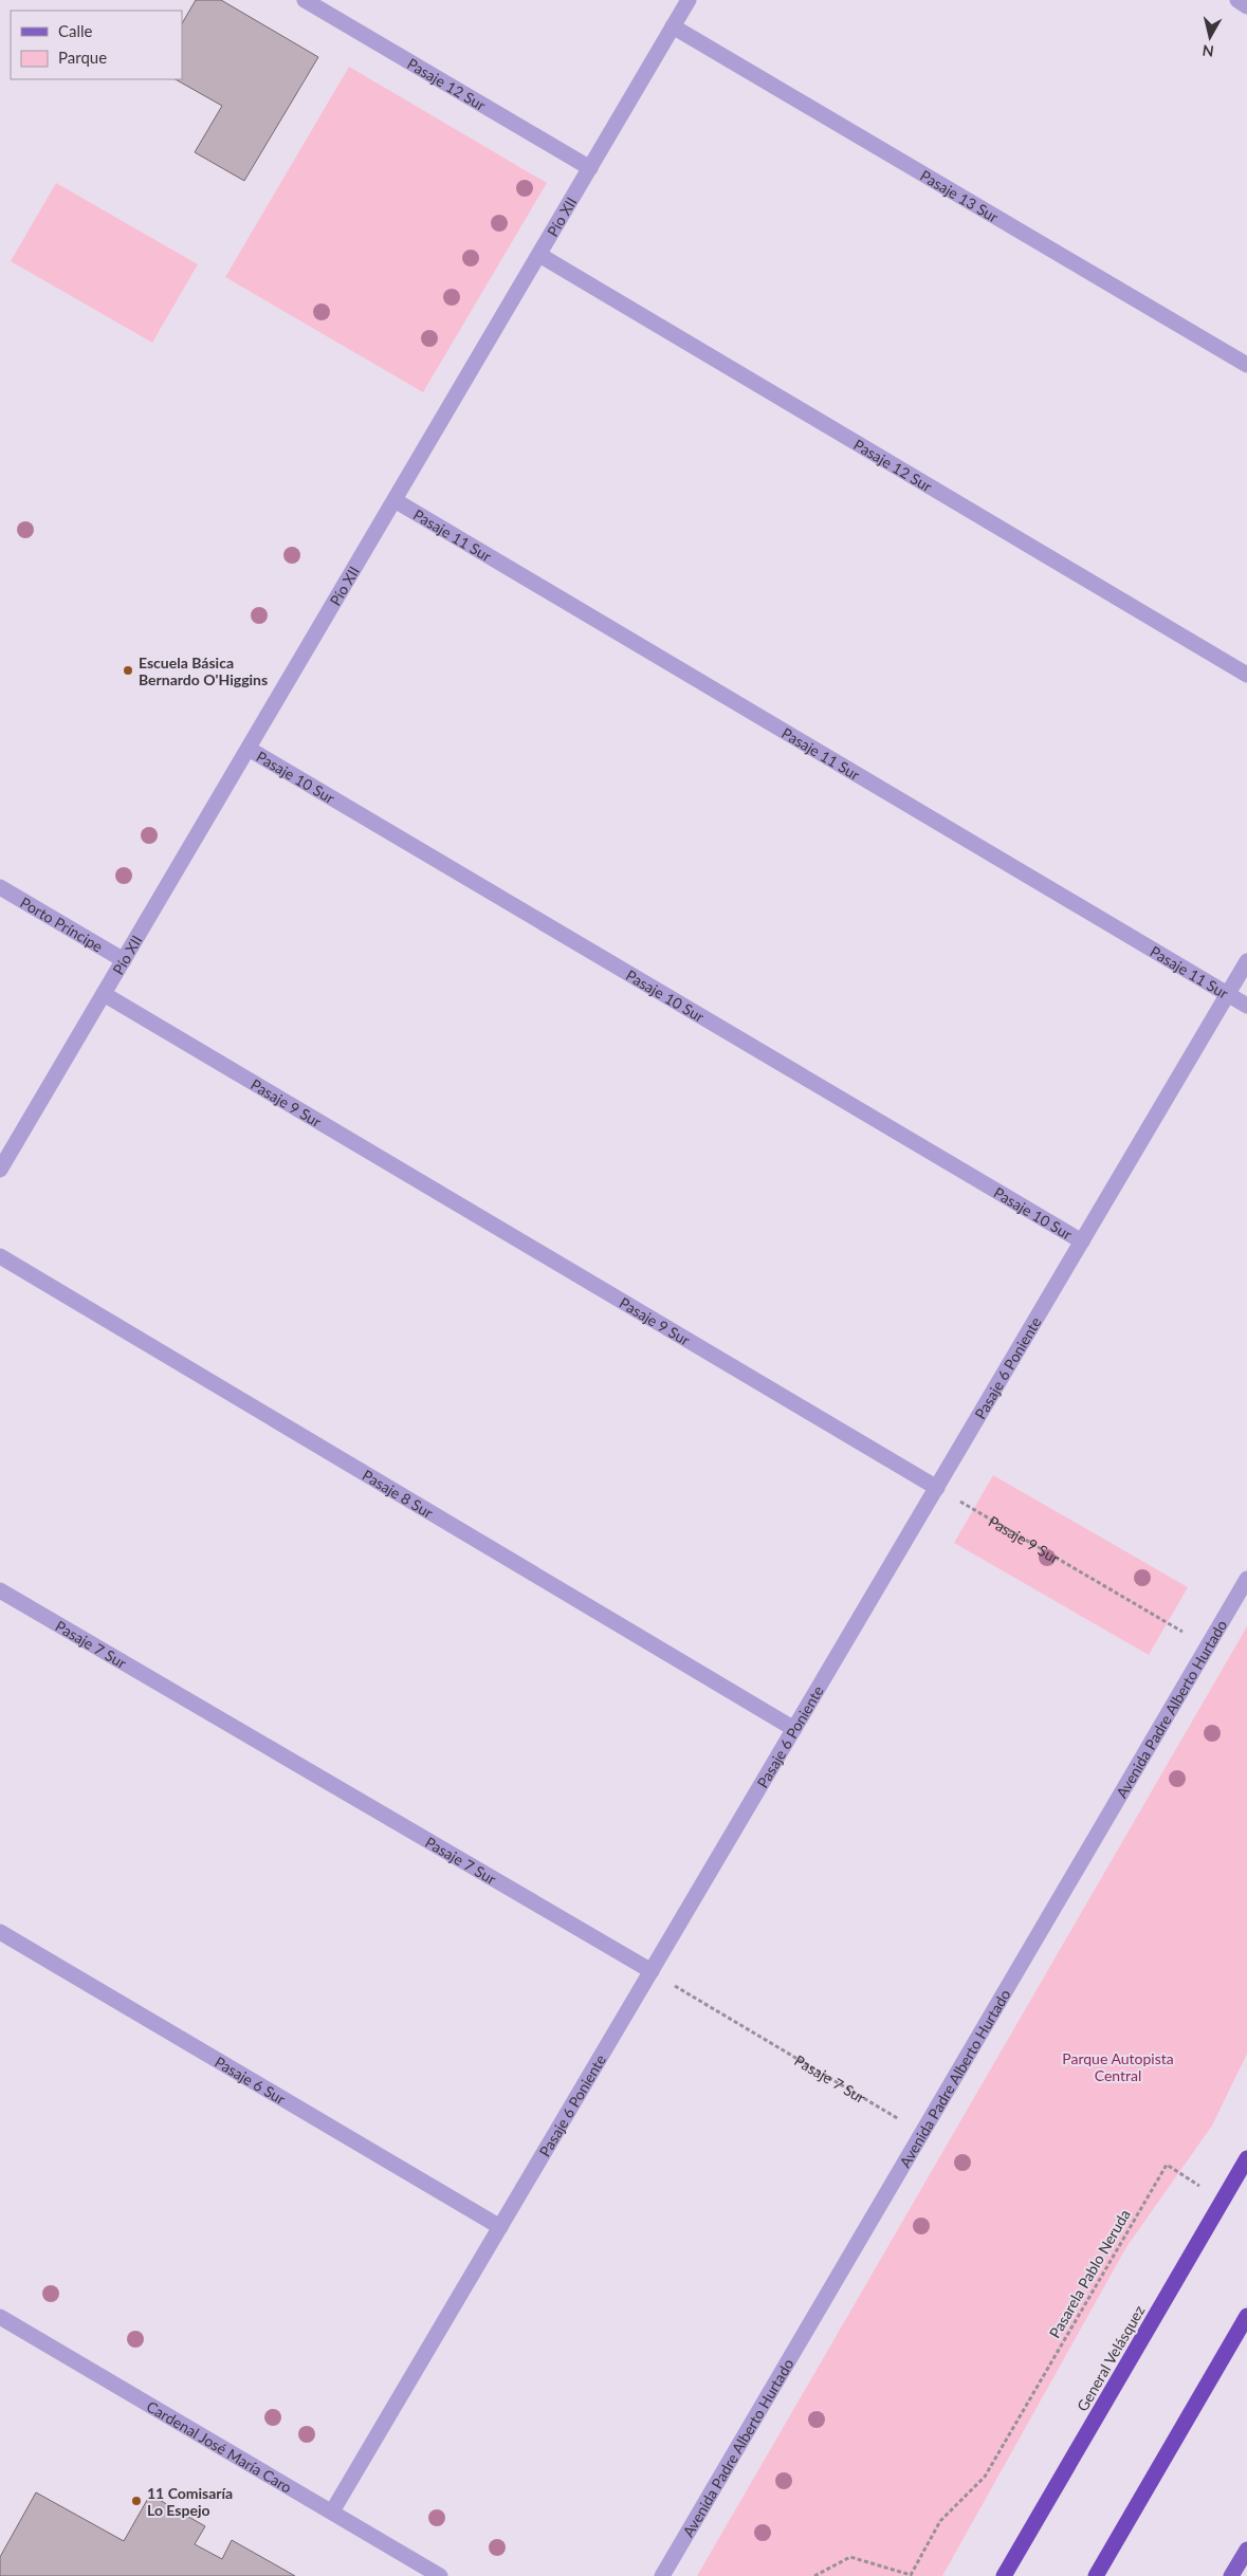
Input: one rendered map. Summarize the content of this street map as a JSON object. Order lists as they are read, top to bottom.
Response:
{
  "streets": {
    "highway": ["General Velásquez"],
    "street": [
      "Pasaje 12 Sur",
      "Pasaje 13 Sur",
      "Pío XII",
      "Pasaje 11 Sur",
      "Pasaje 10 Sur",
      "Porto Príncipe",
      "Pasaje 9 Sur",
      "Pasaje 6 Poniente",
      "Pasaje 8 Sur",
      "Pasaje 7 Sur",
      "Avenida Padre Alberto Hurtado",
      "Pasaje 6 Sur",
      "Cardenal José María Caro"
    ],
    "path": ["Pasarela Pablo Neruda"]
  },
  "crossings": [
    ["Pasaje 12 Sur", "Pío XII"],
    ["Pasaje 13 Sur", "Pío XII"],
    ["Pío XII", "Pasaje 11 Sur"],
    ["Pío XII", "Pasaje 10 Sur"],
    ["Pío XII", "Porto Príncipe"],
    ["Pío XII", "Pasaje 9 Sur"],
    ["Pasaje 11 Sur", "Pasaje 6 Poniente"],
    ["Pasaje 10 Sur", "Pasaje 6 Poniente"],
    ["Pasaje 9 Sur", "Pasaje 6 Poniente"],
    ["Pasaje 9 Sur", "Avenida Padre Alberto Hurtado"],
    ["Pasaje 6 Poniente", "Pasaje 8 Sur"],
    ["Pasaje 6 Poniente", "Pasaje 7 Sur"],
    ["Pasaje 6 Poniente", "Pasaje 6 Sur"],
    ["Pasaje 6 Poniente", "Cardenal José María Caro"],
    ["Pasaje 7 Sur", "Avenida Padre Alberto Hurtado"]
  ],
  "parks": ["Parque Autopista Central"],
  "places": ["Escuela Básica Bernardo O'Higgins", "11 Comisaría Lo Espejo"],
  "legend": ["Calle", "Parque"],
  "north": "bottom"
}
